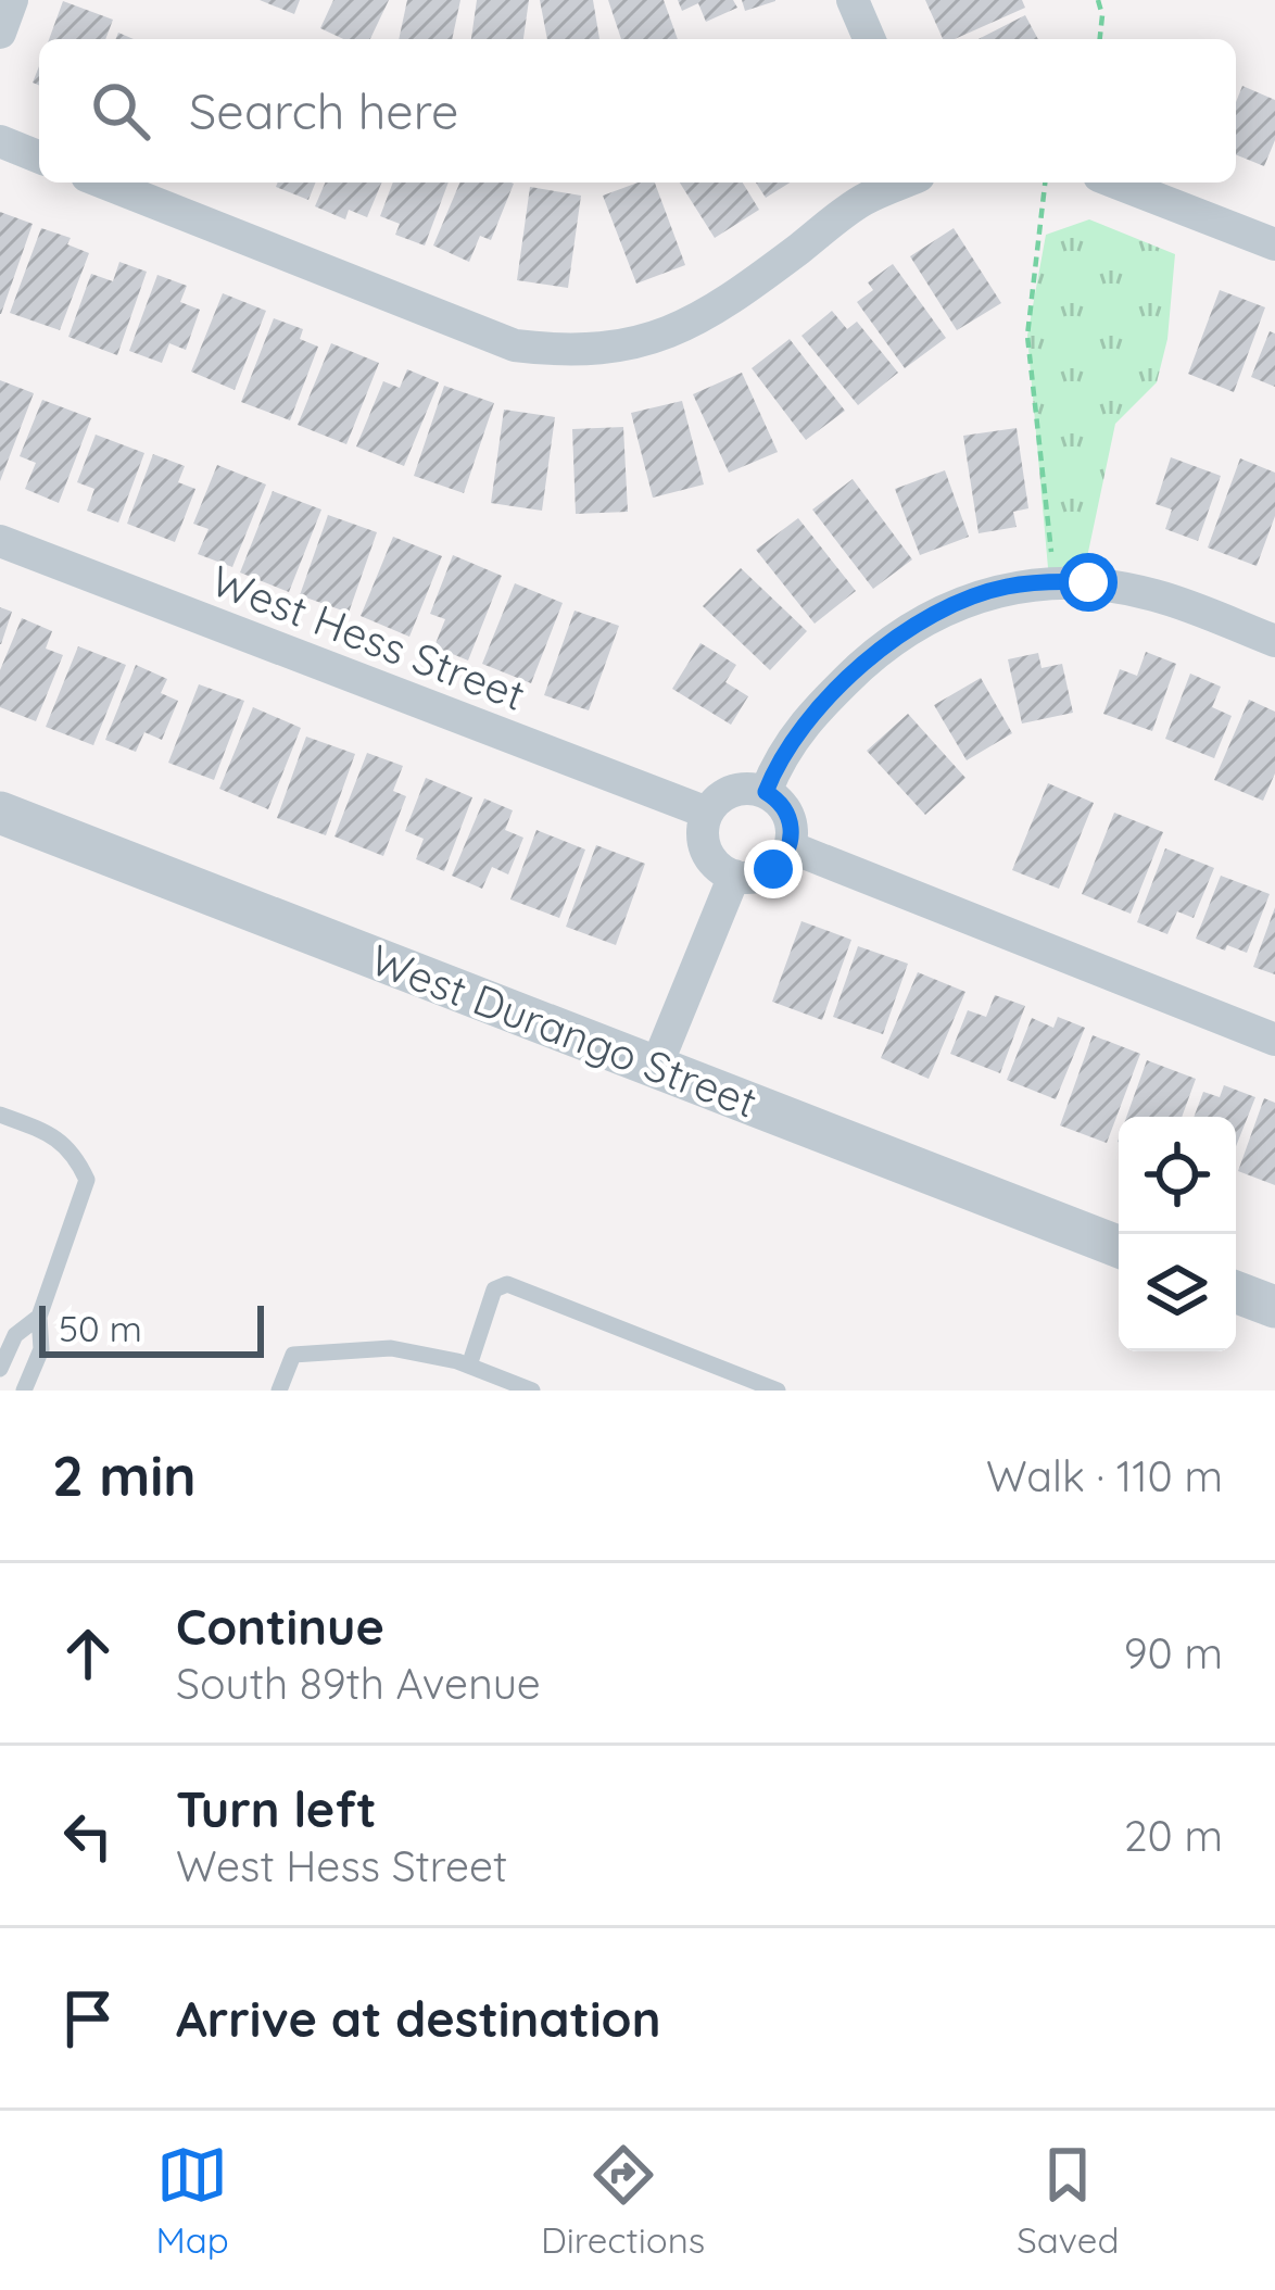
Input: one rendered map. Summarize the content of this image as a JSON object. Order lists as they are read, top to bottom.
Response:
{
  "streets": {
    "street": ["West Hess Street", "West Durango Street"]
  },
  "scale_bar": "50 m",
  "page": {
    "search": "Search here",
    "scale": "50 m",
    "heading": ["2 min", "Walk · 110 m"],
    "list": [
      ["Continue", "South 89th Avenue", "90 m"],
      ["Turn left", "West Hess Street", "20 m"],
      "Arrive at destination"
    ],
    "nav": ["Map", "Directions", "Saved"]
  }
}
